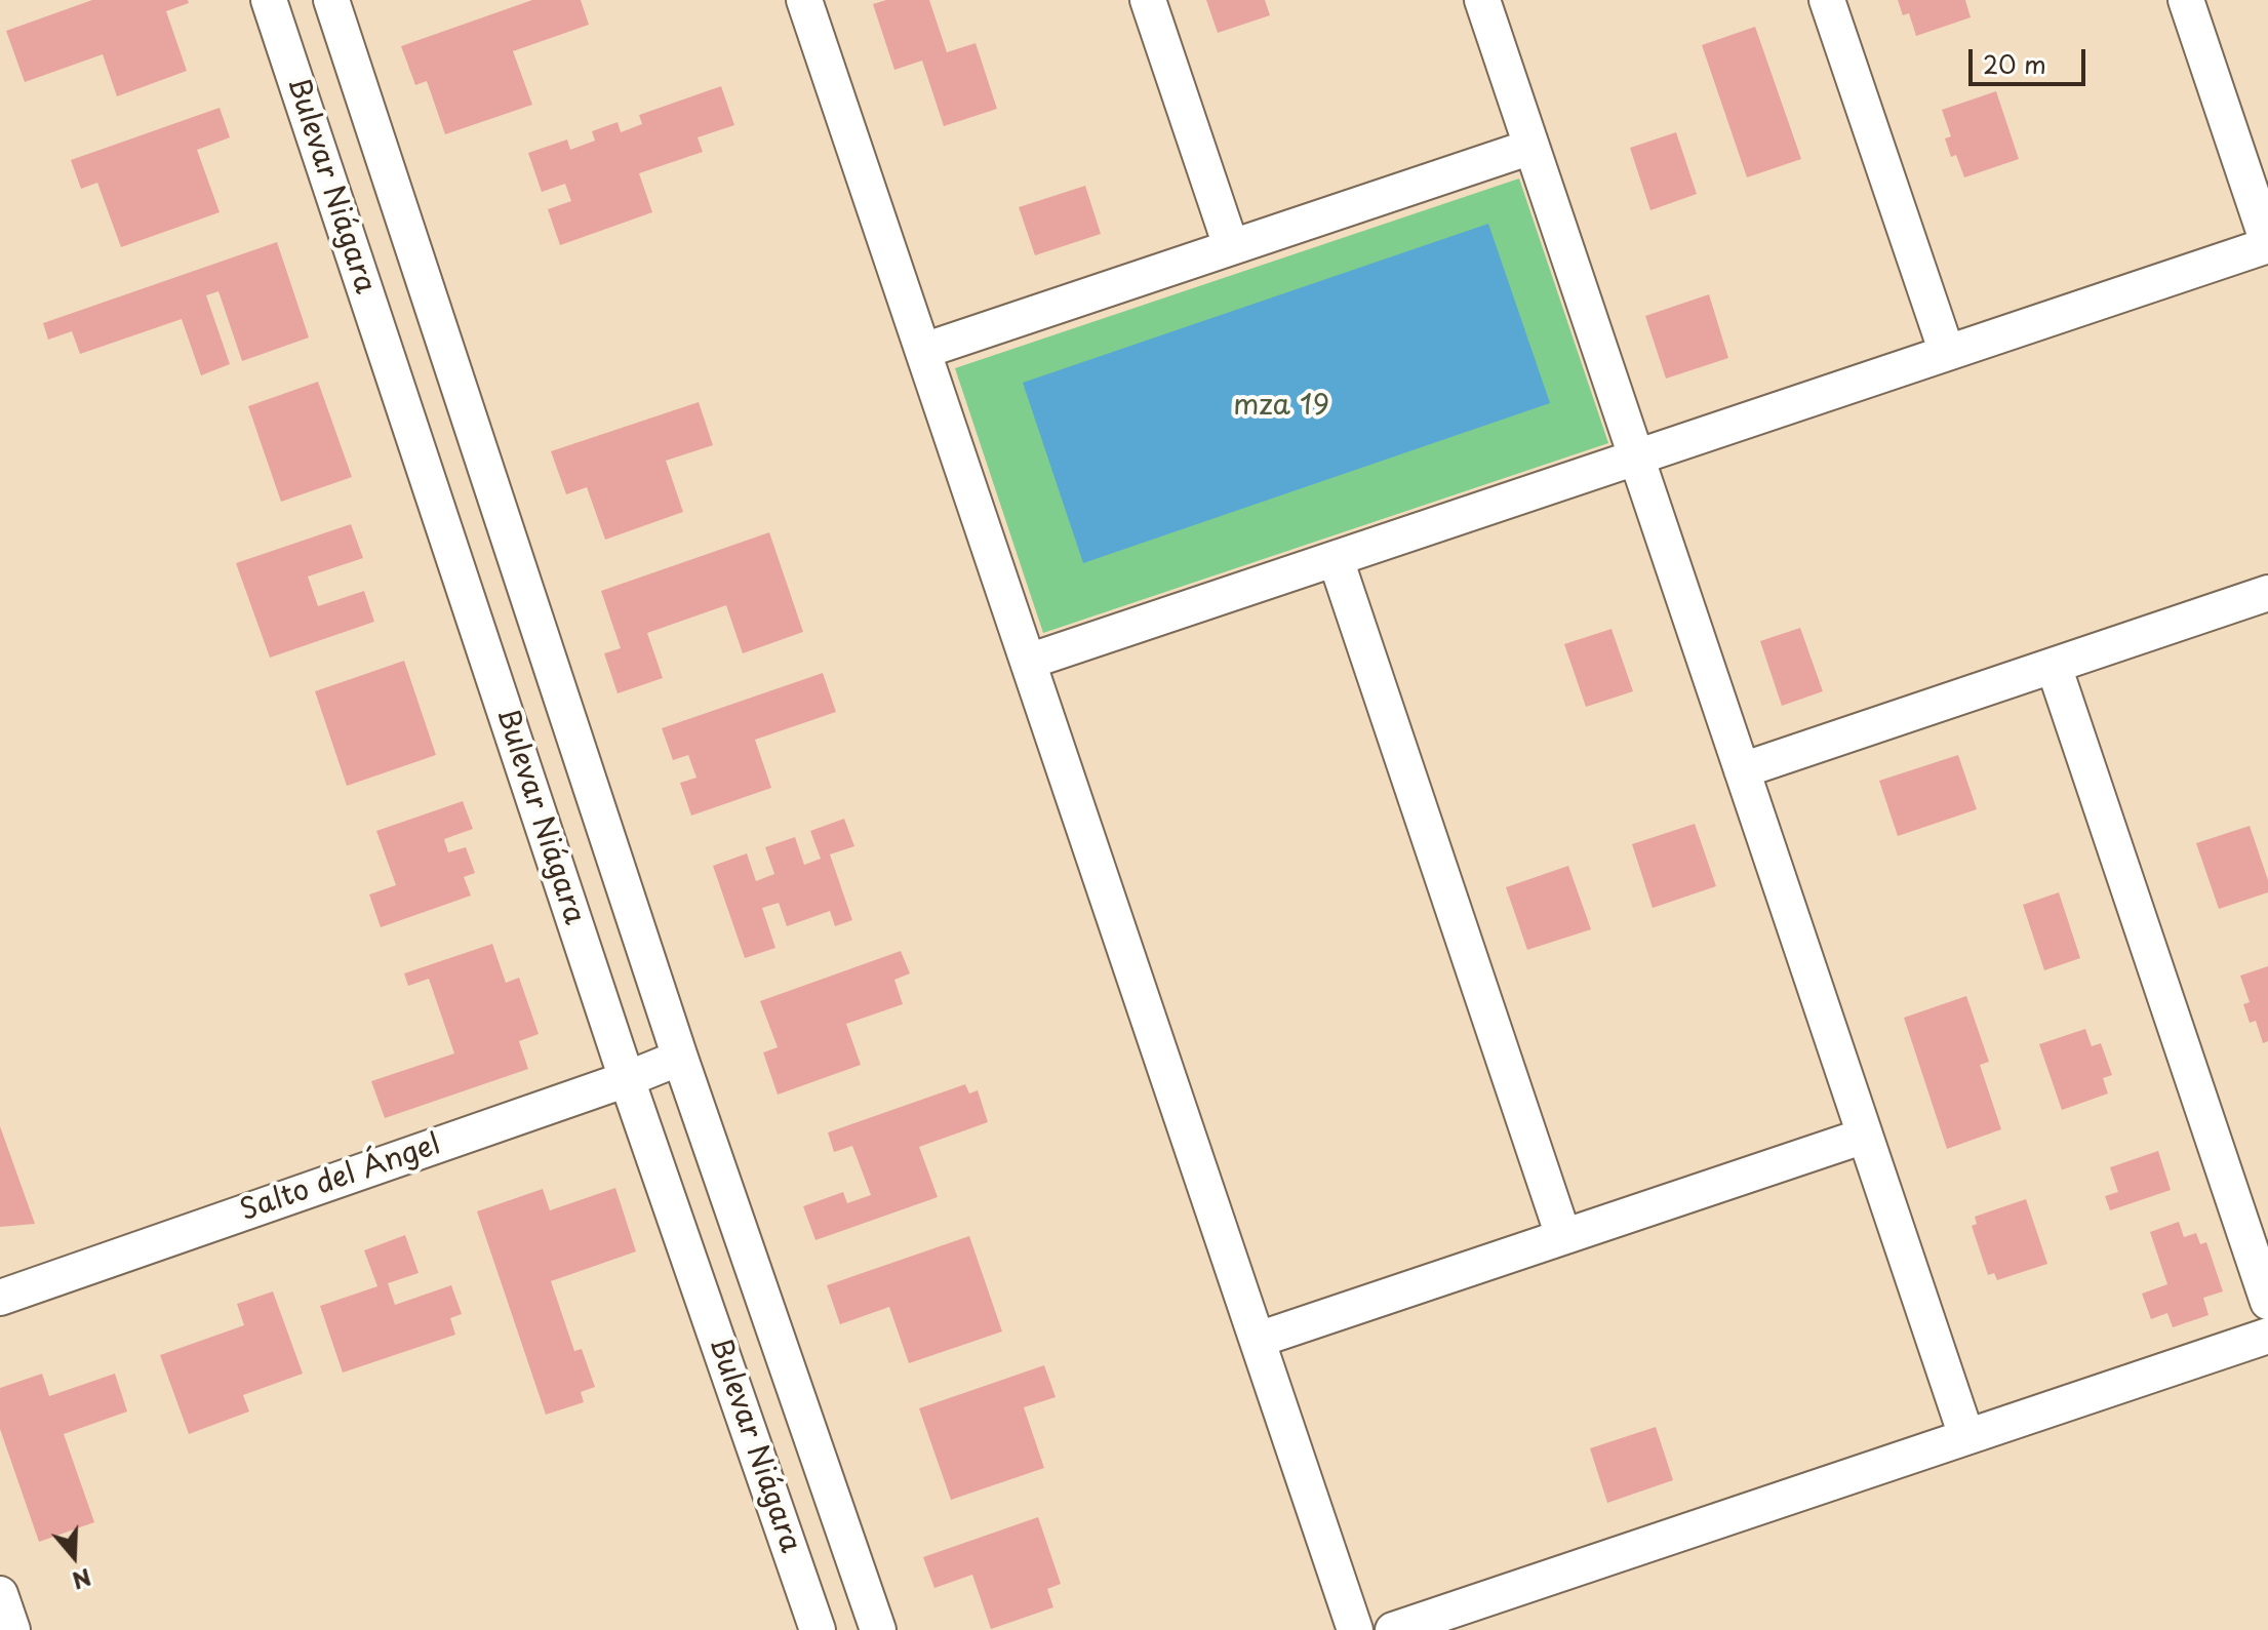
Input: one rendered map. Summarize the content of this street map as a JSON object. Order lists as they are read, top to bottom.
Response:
{
  "streets": {
    "street": ["Bulevar Niágara", "Salto del Ángel"]
  },
  "crossings": [
    ["Bulevar Niágara", "Salto del Ángel"]
  ],
  "parks": ["mza 19"],
  "scale_bar": "20 m",
  "north": "bottom"
}
